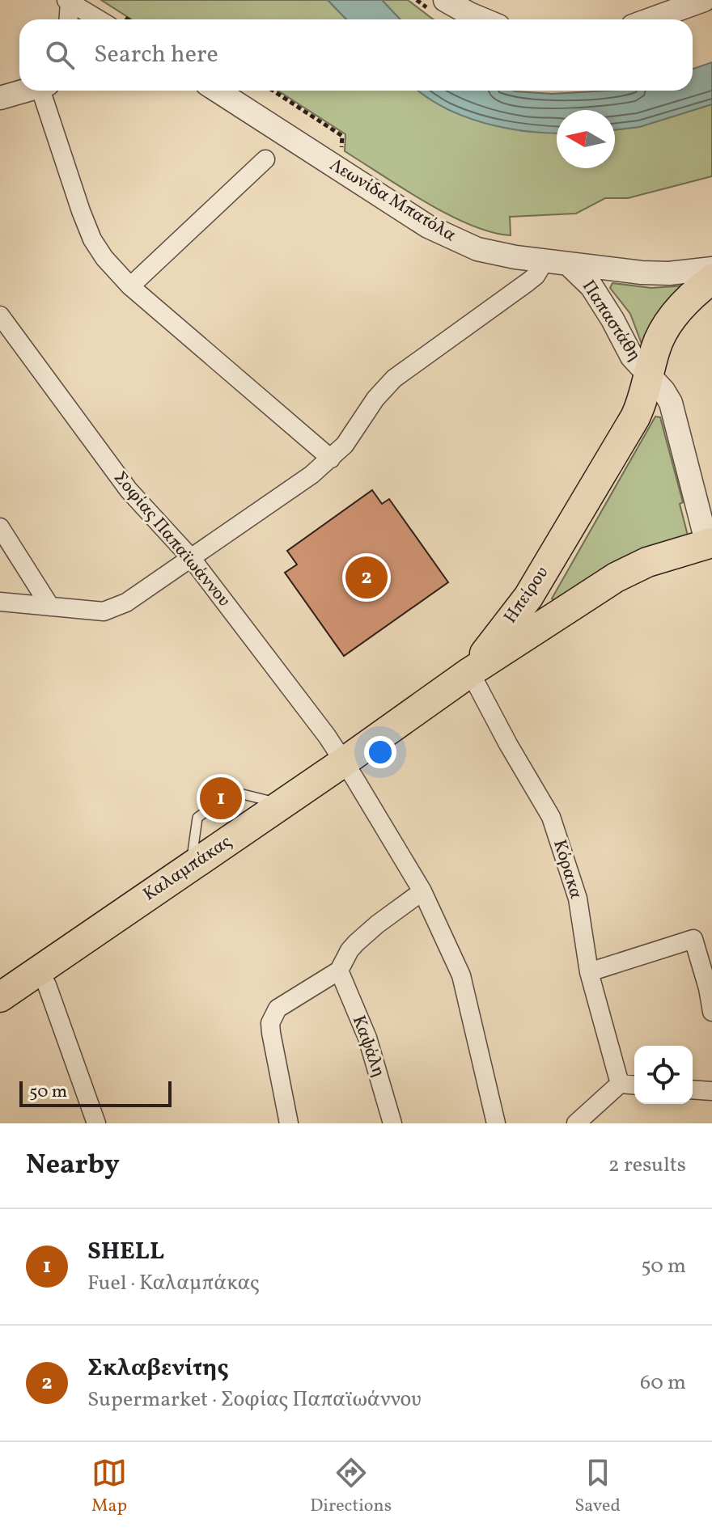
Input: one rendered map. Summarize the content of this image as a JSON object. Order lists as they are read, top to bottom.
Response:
{
  "streets": {
    "main road": ["Ηπείρου", "Καλαμπάκας"],
    "street": [
      "Λεωνίδα Μπατόλα",
      "Παπαστάθη",
      "Σοφίας Παπαϊωάννου",
      "Κόρακα",
      "Καψάλη"
    ]
  },
  "crossings": [
    ["Λεωνίδα Μπατόλα", "Παπαστάθη"],
    ["Παπαστάθη", "Ηπείρου"],
    ["Σοφίας Παπαϊωάννου", "Καλαμπάκας"],
    ["Ηπείρου", "Καλαμπάκας"],
    ["Ηπείρου", "Κόρακα"],
    ["Καλαμπάκας", "Κόρακα"]
  ],
  "scale_bar": "50 m",
  "north": "left",
  "page": {
    "search": "Search here",
    "pins": ["2", "1"],
    "scale": "50 m",
    "heading": ["Nearby", "2 results"],
    "list": [
      {
        "mark": "1",
        "name": "SHELL",
        "note": "Fuel · Καλαμπάκας",
        "value": "50 m"
      },
      {
        "mark": "2",
        "name": "Σκλαβενίτης",
        "note": "Supermarket · Σοφίας Παπαϊωάννου",
        "value": "60 m"
      }
    ],
    "nav": ["Map", "Directions", "Saved"]
  }
}
